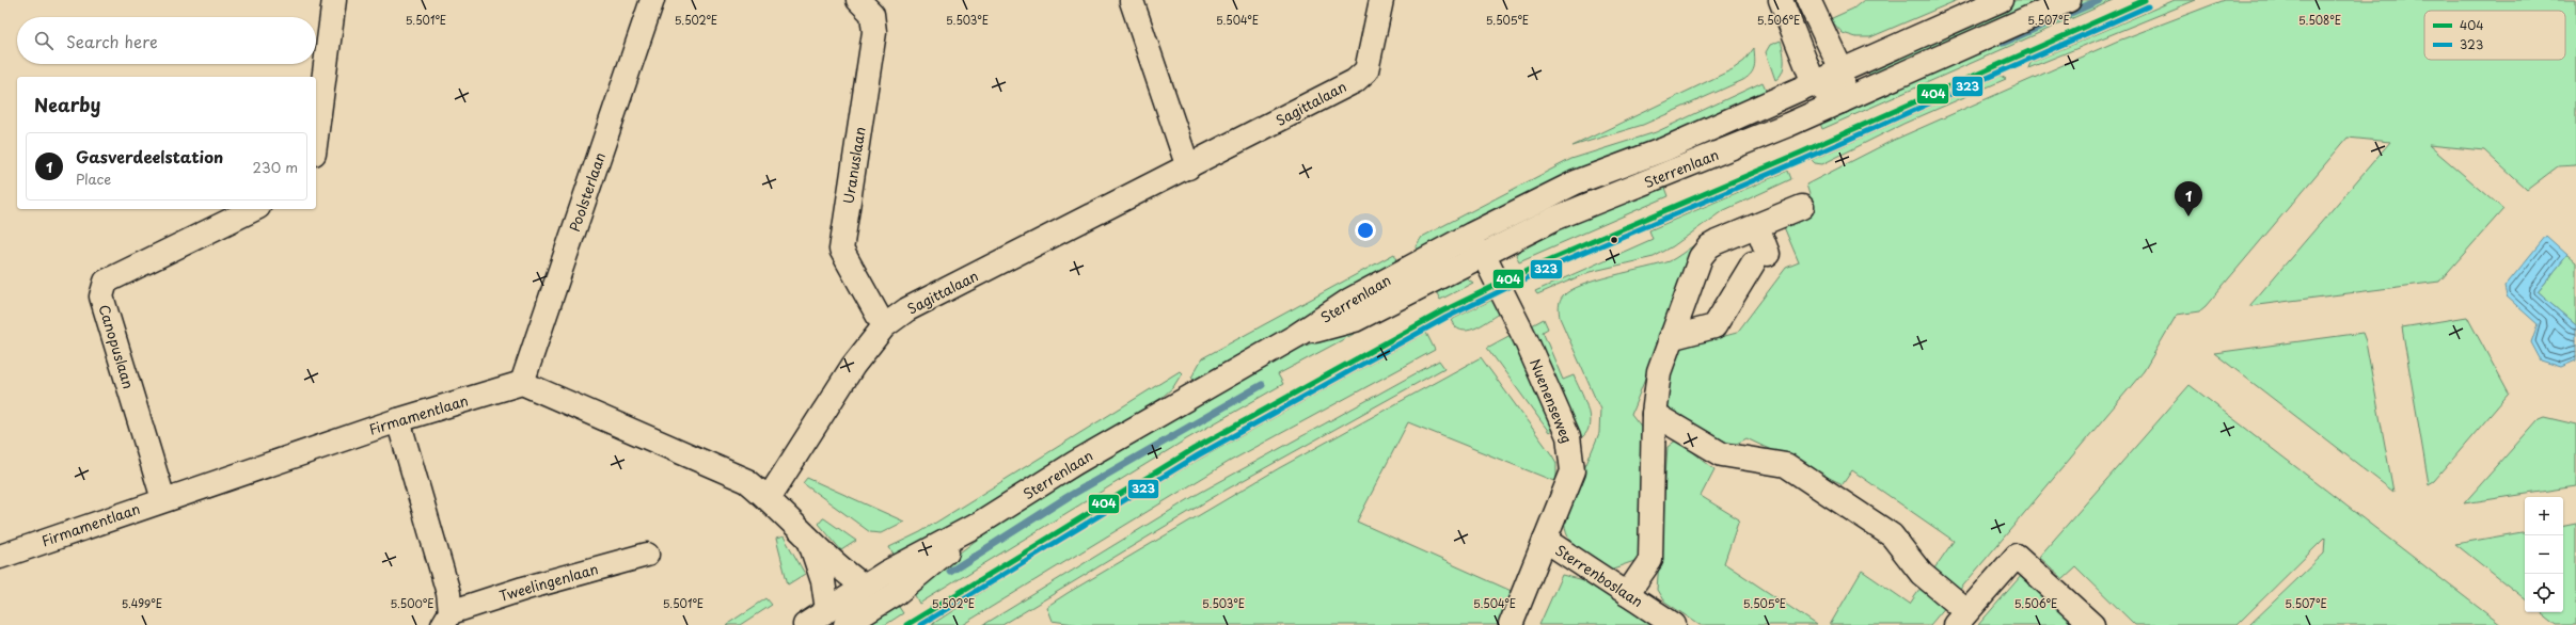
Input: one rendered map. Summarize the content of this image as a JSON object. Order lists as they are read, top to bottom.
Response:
{
  "streets": {
    "street": [
      "Sagittalaan",
      "Uranuslaan",
      "Sterrenlaan",
      "Poolsterlaan",
      "Canopuslaan",
      "Nuenenseweg",
      "Firmamentlaan",
      "Sterrenboslaan",
      "Tweelingenlaan"
    ]
  },
  "crossings": [
    ["Sagittalaan", "Uranuslaan"],
    ["Sterrenlaan", "Nuenenseweg"],
    ["Poolsterlaan", "Firmamentlaan"],
    ["Canopuslaan", "Firmamentlaan"],
    ["Nuenenseweg", "Sterrenboslaan"],
    ["Firmamentlaan", "Tweelingenlaan"]
  ],
  "lines": ["transit line 404", "transit line 323"],
  "legend": ["404", "323"],
  "page": {
    "search": "Search here",
    "heading": "Nearby",
    "list": [
      {
        "mark": "1",
        "name": "Gasverdeelstation",
        "note": "Place",
        "value": "230 m"
      }
    ],
    "pins": "1",
    "map_buttons": ["+", "−"]
  },
  "coordinates": [
    "5.501°E",
    "5.502°E",
    "5.503°E",
    "5.504°E",
    "5.505°E",
    "5.506°E",
    "5.507°E",
    "5.508°E",
    "5.499°E",
    "5.500°E"
  ]
}
